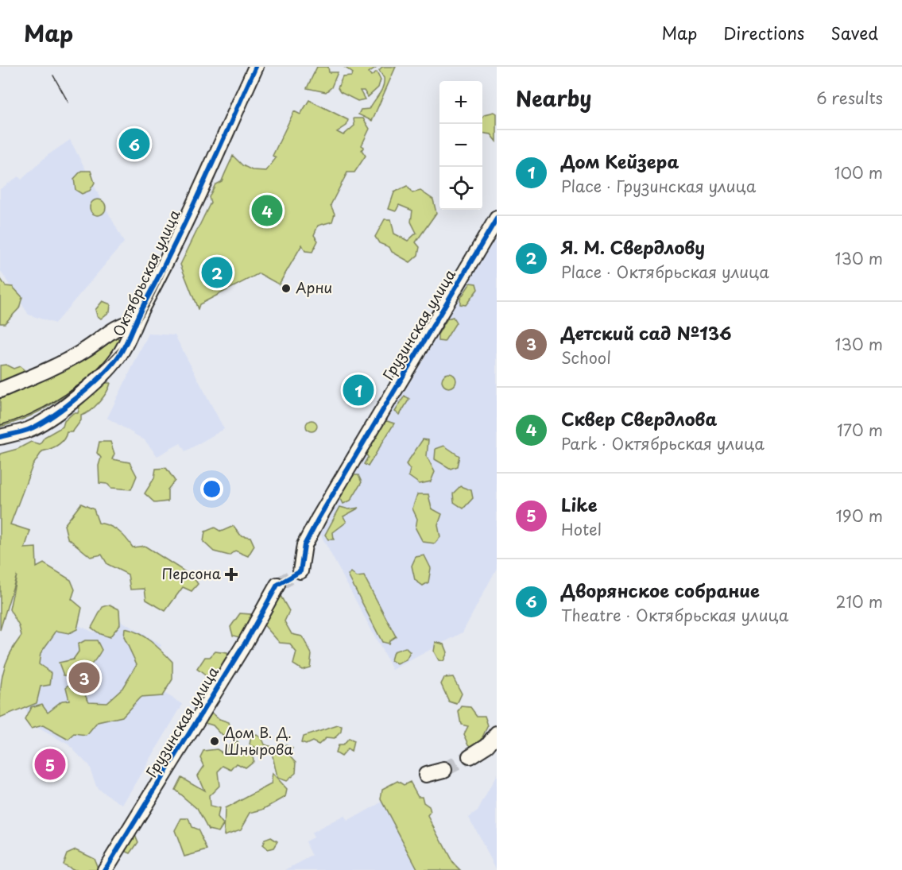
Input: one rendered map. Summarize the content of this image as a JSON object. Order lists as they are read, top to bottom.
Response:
{
  "streets": {
    "street": ["Октябрьская улица", "Грузинская улица"]
  },
  "places": {
    "other": ["Арни", "Дом В. Д. Шнырова"],
    "health": ["Персона"]
  },
  "page": {
    "header": "Map",
    "nav": ["Map", "Directions", "Saved"],
    "heading": ["Nearby", "6 results"],
    "map_buttons": ["+", "−"],
    "pins": [
      "6",
      "4",
      "2",
      "1",
      "3",
      "5"
    ],
    "list": [
      {
        "mark": "1",
        "name": "Дом Кейзера",
        "note": "Place · Грузинская улица",
        "value": "100 m"
      },
      {
        "mark": "2",
        "name": "Я. М. Свердлову",
        "note": "Place · Октябрьская улица",
        "value": "130 m"
      },
      {
        "mark": "3",
        "name": "Детский сад №136",
        "note": "School",
        "value": "130 m"
      },
      {
        "mark": "4",
        "name": "Сквер Свердлова",
        "note": "Park · Октябрьская улица",
        "value": "170 m"
      },
      {
        "mark": "5",
        "name": "Like",
        "note": "Hotel",
        "value": "190 m"
      },
      {
        "mark": "6",
        "name": "Дворянское собрание",
        "note": "Theatre · Октябрьская улица",
        "value": "210 m"
      }
    ]
  }
}
